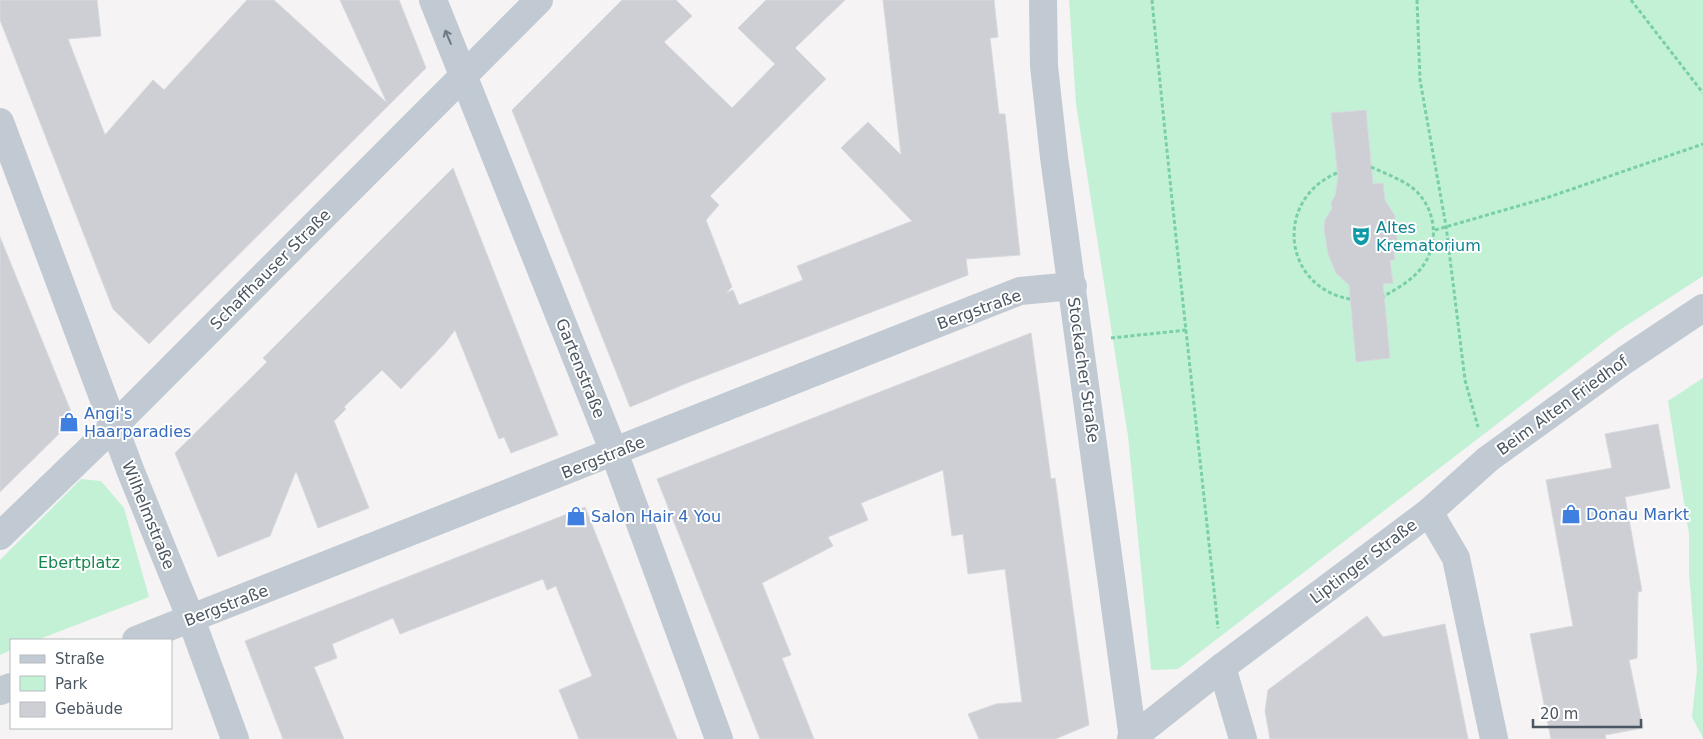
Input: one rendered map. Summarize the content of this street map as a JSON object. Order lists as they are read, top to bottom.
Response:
{
  "streets": {
    "street": [
      "Schaffhauser Straße",
      "Bergstraße",
      "Gartenstraße",
      "Stockacher Straße",
      "Beim Alten Friedhof",
      "Wilhelmstraße",
      "Liptinger Straße"
    ]
  },
  "crossings": [
    ["Schaffhauser Straße", "Gartenstraße"],
    ["Schaffhauser Straße", "Wilhelmstraße"],
    ["Bergstraße", "Gartenstraße"],
    ["Bergstraße", "Stockacher Straße"],
    ["Bergstraße", "Wilhelmstraße"],
    ["Stockacher Straße", "Liptinger Straße"],
    ["Beim Alten Friedhof", "Liptinger Straße"]
  ],
  "parks": ["Ebertplatz"],
  "places": {
    "theatre": ["Altes Krematorium"],
    "shop": ["Angi's Haarparadies", "Donau Markt", "Salon Hair 4 You"]
  },
  "legend": ["Straße", "Park", "Gebäude"],
  "scale_bar": "20 m"
}
